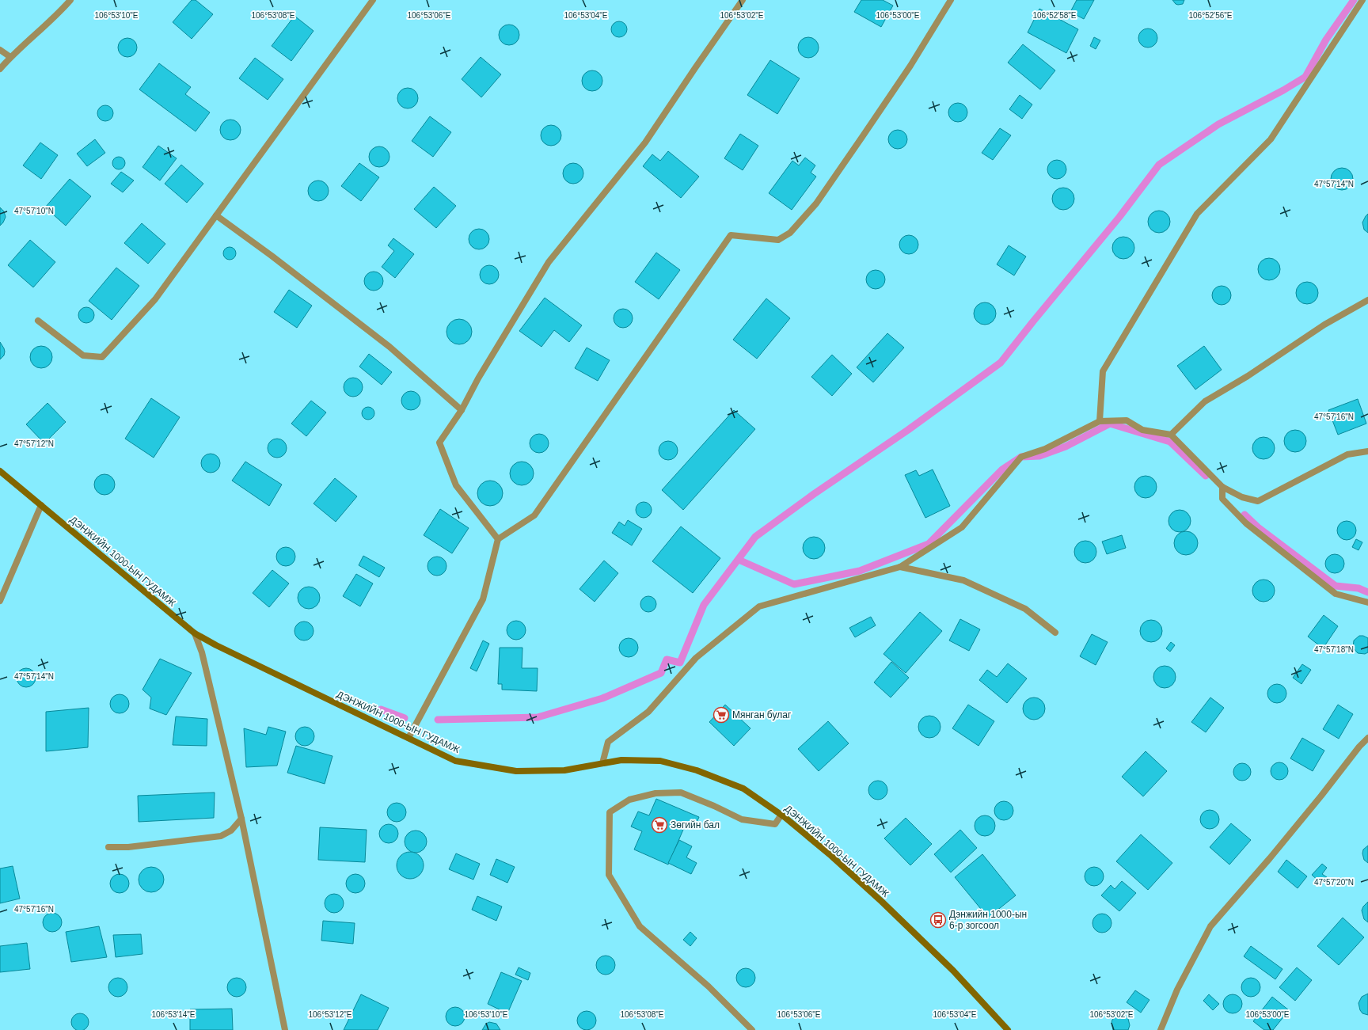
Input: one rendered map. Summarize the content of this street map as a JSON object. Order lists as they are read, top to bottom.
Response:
{
  "streets": {
    "main road": ["ДЭНЖИЙН 1000-ЫН ГУДАМЖ"]
  },
  "places": {
    "supermarket": ["Мянган булаг", "Зөгийн бал"],
    "bus stop": ["Дэнжийн 1000-ын 6-р зогсоол"]
  },
  "coordinates": [
    "106°53'10\"E",
    "106°53'08\"E",
    "106°53'06\"E",
    "106°53'00\"E",
    "106°52'58\"E",
    "106°52'56\"E",
    "106°53'04\"E",
    "106°53'02\"E",
    "47°57'14\"N",
    "47°57'10\"N",
    "47°57'16\"N",
    "47°57'12\"N",
    "47°57'18\"N",
    "47°57'20\"N",
    "106°53'14\"E",
    "106°53'12\"E"
  ]
}
